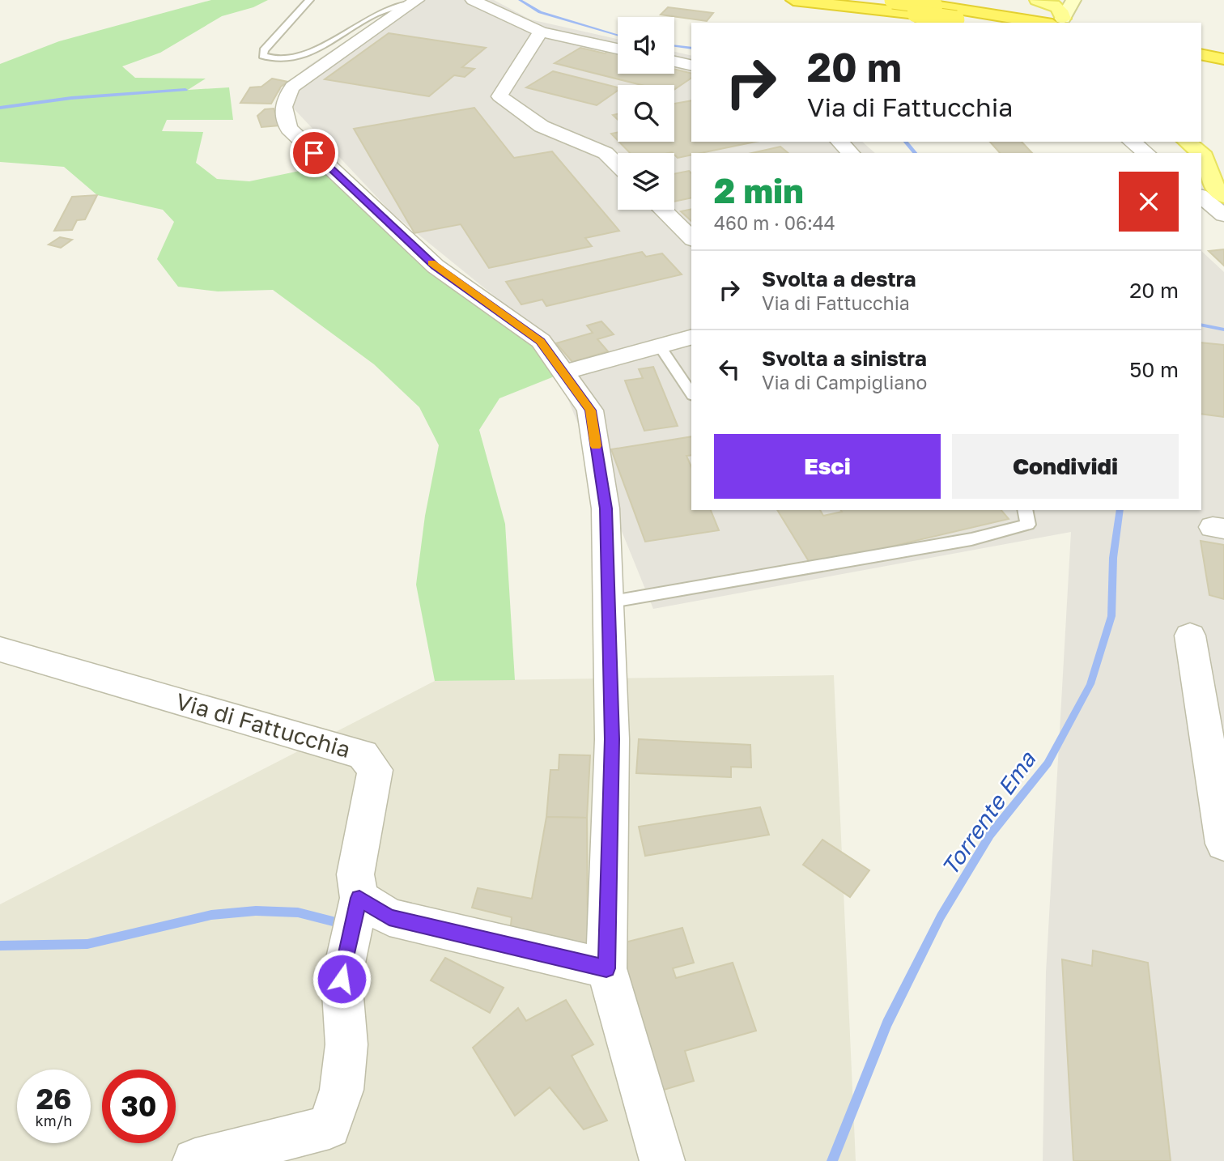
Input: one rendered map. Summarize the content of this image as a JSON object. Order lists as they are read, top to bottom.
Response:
{
  "streets": {
    "street": ["Via di Fattucchia"]
  },
  "water": ["Torrente Ema"],
  "page": {
    "turn": ["20 m", "Via di Fattucchia"],
    "heading": ["2 min", "460 m · 06:44"],
    "list": [
      {
        "name": "Svolta a destra",
        "note": "Via di Fattucchia",
        "value": "20 m"
      },
      {
        "name": "Svolta a sinistra",
        "note": "Via di Campigliano",
        "value": "50 m"
      }
    ],
    "buttons": ["Esci", "Condividi"],
    "speed": "26 km/h",
    "limit": "30"
  }
}
